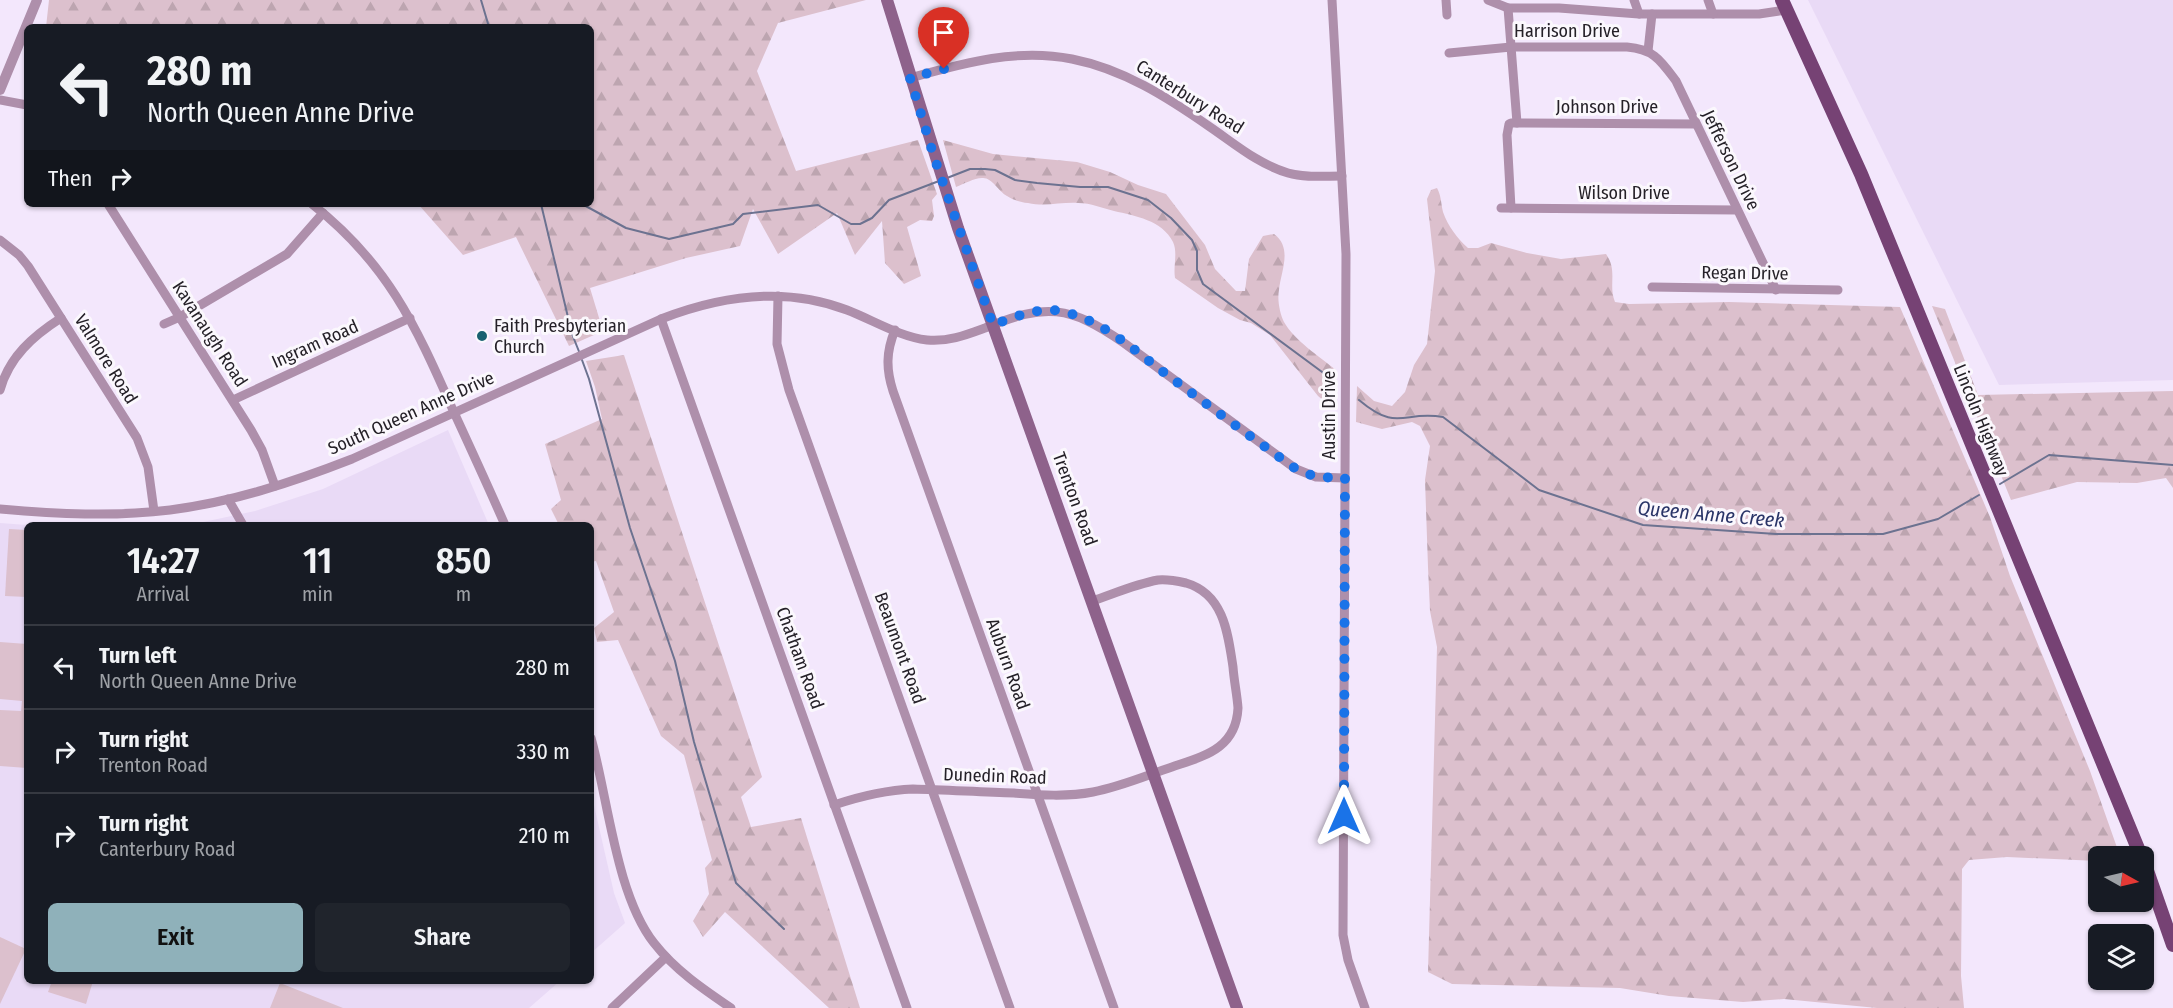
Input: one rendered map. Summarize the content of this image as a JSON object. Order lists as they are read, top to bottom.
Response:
{
  "streets": {
    "main road": ["Lincoln Highway", "Trenton Road"],
    "street": [
      "Harrison Drive",
      "Canterbury Road",
      "Johnson Drive",
      "Jefferson Drive",
      "Wilson Drive",
      "Regan Drive",
      "Kavanaugh Road",
      "Ingram Road",
      "Valmore Road",
      "South Queen Anne Drive",
      "Austin Drive",
      "Beaumont Road",
      "Chatham Road",
      "Auburn Road",
      "Dunedin Road"
    ]
  },
  "crossings": [
    ["Harrison Drive", "Jefferson Drive"],
    ["Harrison Drive", "Wilson Drive"],
    ["Canterbury Road", "Austin Drive"],
    ["Canterbury Road", "Trenton Road"],
    ["Johnson Drive", "Jefferson Drive"],
    ["Johnson Drive", "Wilson Drive"],
    ["Jefferson Drive", "Wilson Drive"],
    ["Jefferson Drive", "Regan Drive"],
    ["Kavanaugh Road", "Ingram Road"],
    ["Kavanaugh Road", "South Queen Anne Drive"],
    ["Valmore Road", "South Queen Anne Drive"],
    ["South Queen Anne Drive", "Austin Drive"],
    ["South Queen Anne Drive", "Trenton Road"],
    ["South Queen Anne Drive", "Beaumont Road"],
    ["South Queen Anne Drive", "Chatham Road"],
    ["South Queen Anne Drive", "Auburn Road"],
    ["Trenton Road", "Dunedin Road"],
    ["Beaumont Road", "Dunedin Road"],
    ["Chatham Road", "Dunedin Road"],
    ["Auburn Road", "Dunedin Road"]
  ],
  "water": ["Queen Anne Creek"],
  "places": ["Faith Presbyterian Church"],
  "north": "right",
  "page": {
    "turn": ["280 m", "North Queen Anne Drive"],
    "then": "Then",
    "eta": [
      "14:27",
      "Arrival",
      "11",
      "min",
      "850",
      "m"
    ],
    "list": [
      {
        "name": "Turn left",
        "note": "North Queen Anne Drive",
        "value": "280 m"
      },
      {
        "name": "Turn right",
        "note": "Trenton Road",
        "value": "330 m"
      },
      {
        "name": "Turn right",
        "note": "Canterbury Road",
        "value": "210 m"
      }
    ],
    "buttons": ["Exit", "Share"]
  }
}
